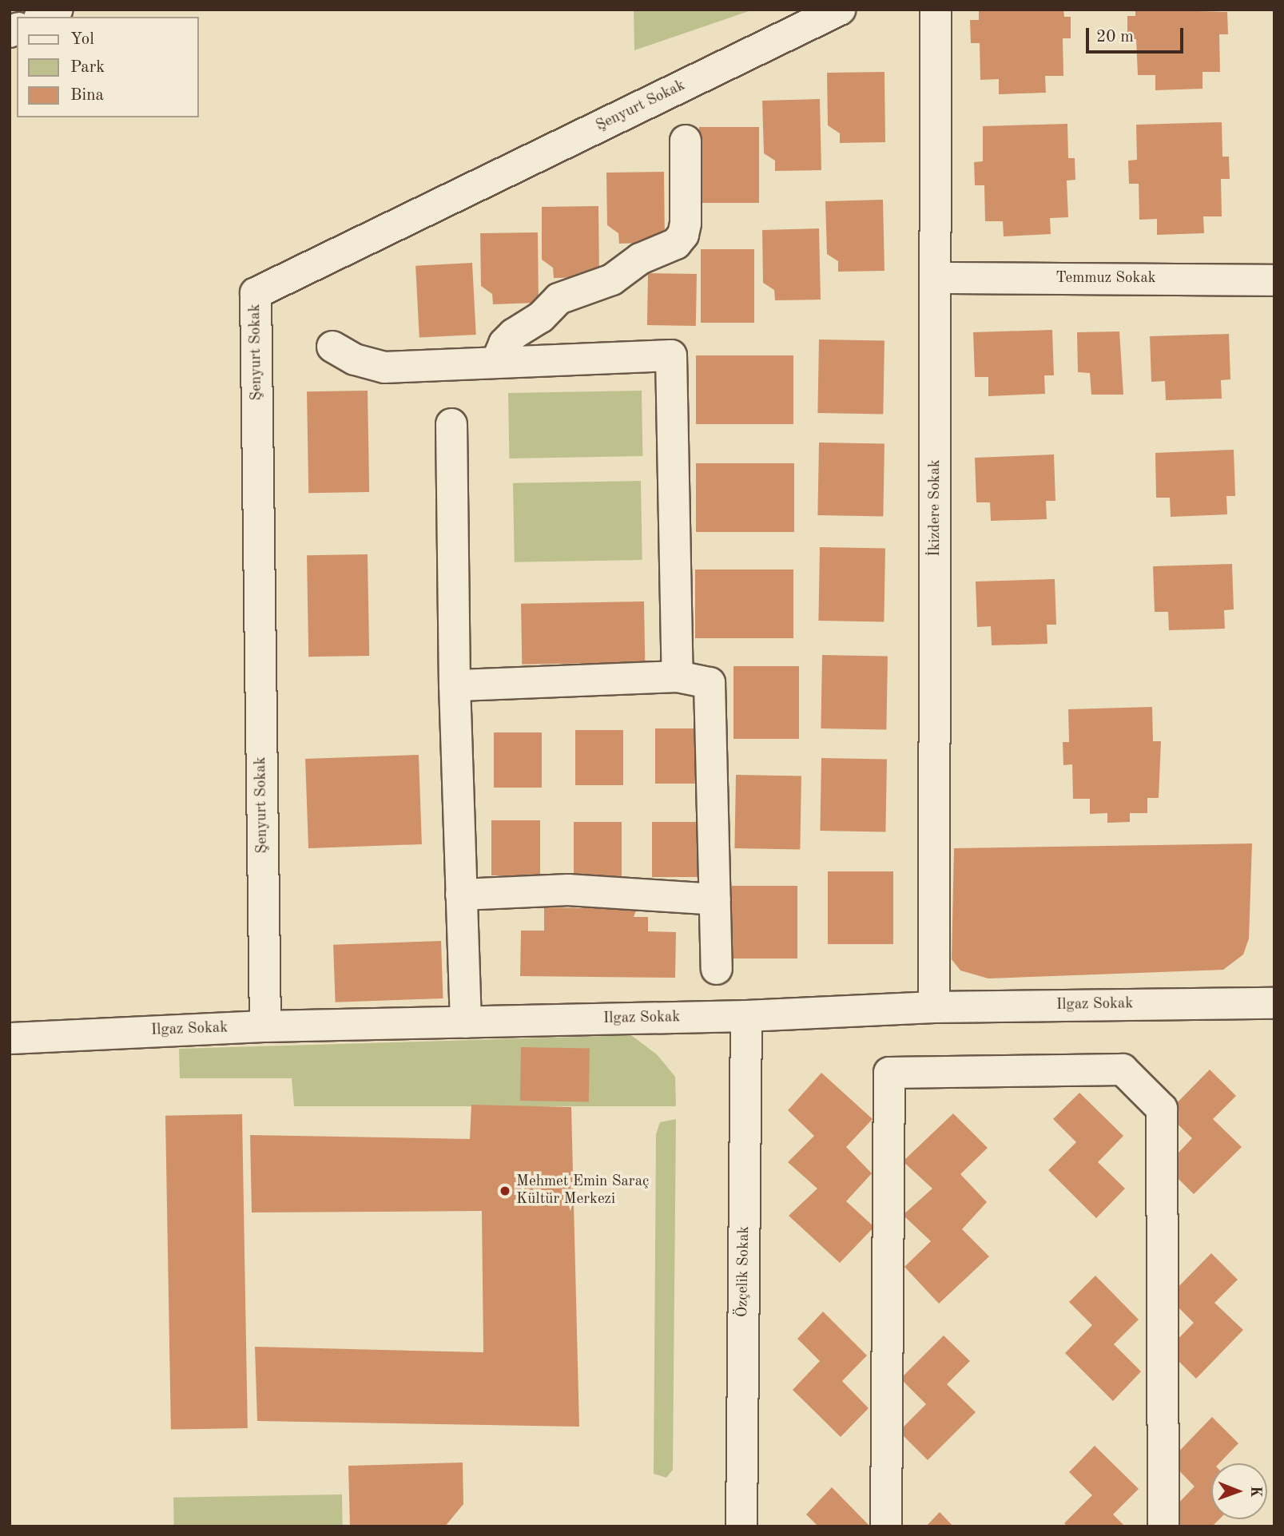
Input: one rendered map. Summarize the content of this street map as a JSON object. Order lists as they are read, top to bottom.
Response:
{
  "streets": {
    "street": [
      "Şenyurt Sokak",
      "Temmuz Sokak",
      "İkizdere Sokak",
      "Ilgaz Sokak",
      "Özçelik Sokak"
    ]
  },
  "crossings": [
    ["Şenyurt Sokak", "Ilgaz Sokak"],
    ["Temmuz Sokak", "İkizdere Sokak"],
    ["İkizdere Sokak", "Ilgaz Sokak"],
    ["Ilgaz Sokak", "Özçelik Sokak"]
  ],
  "places": ["Mehmet Emin Saraç Kültür Merkezi"],
  "legend": ["Yol", "Park", "Bina"],
  "scale_bar": "20 m",
  "north": "right"
}
